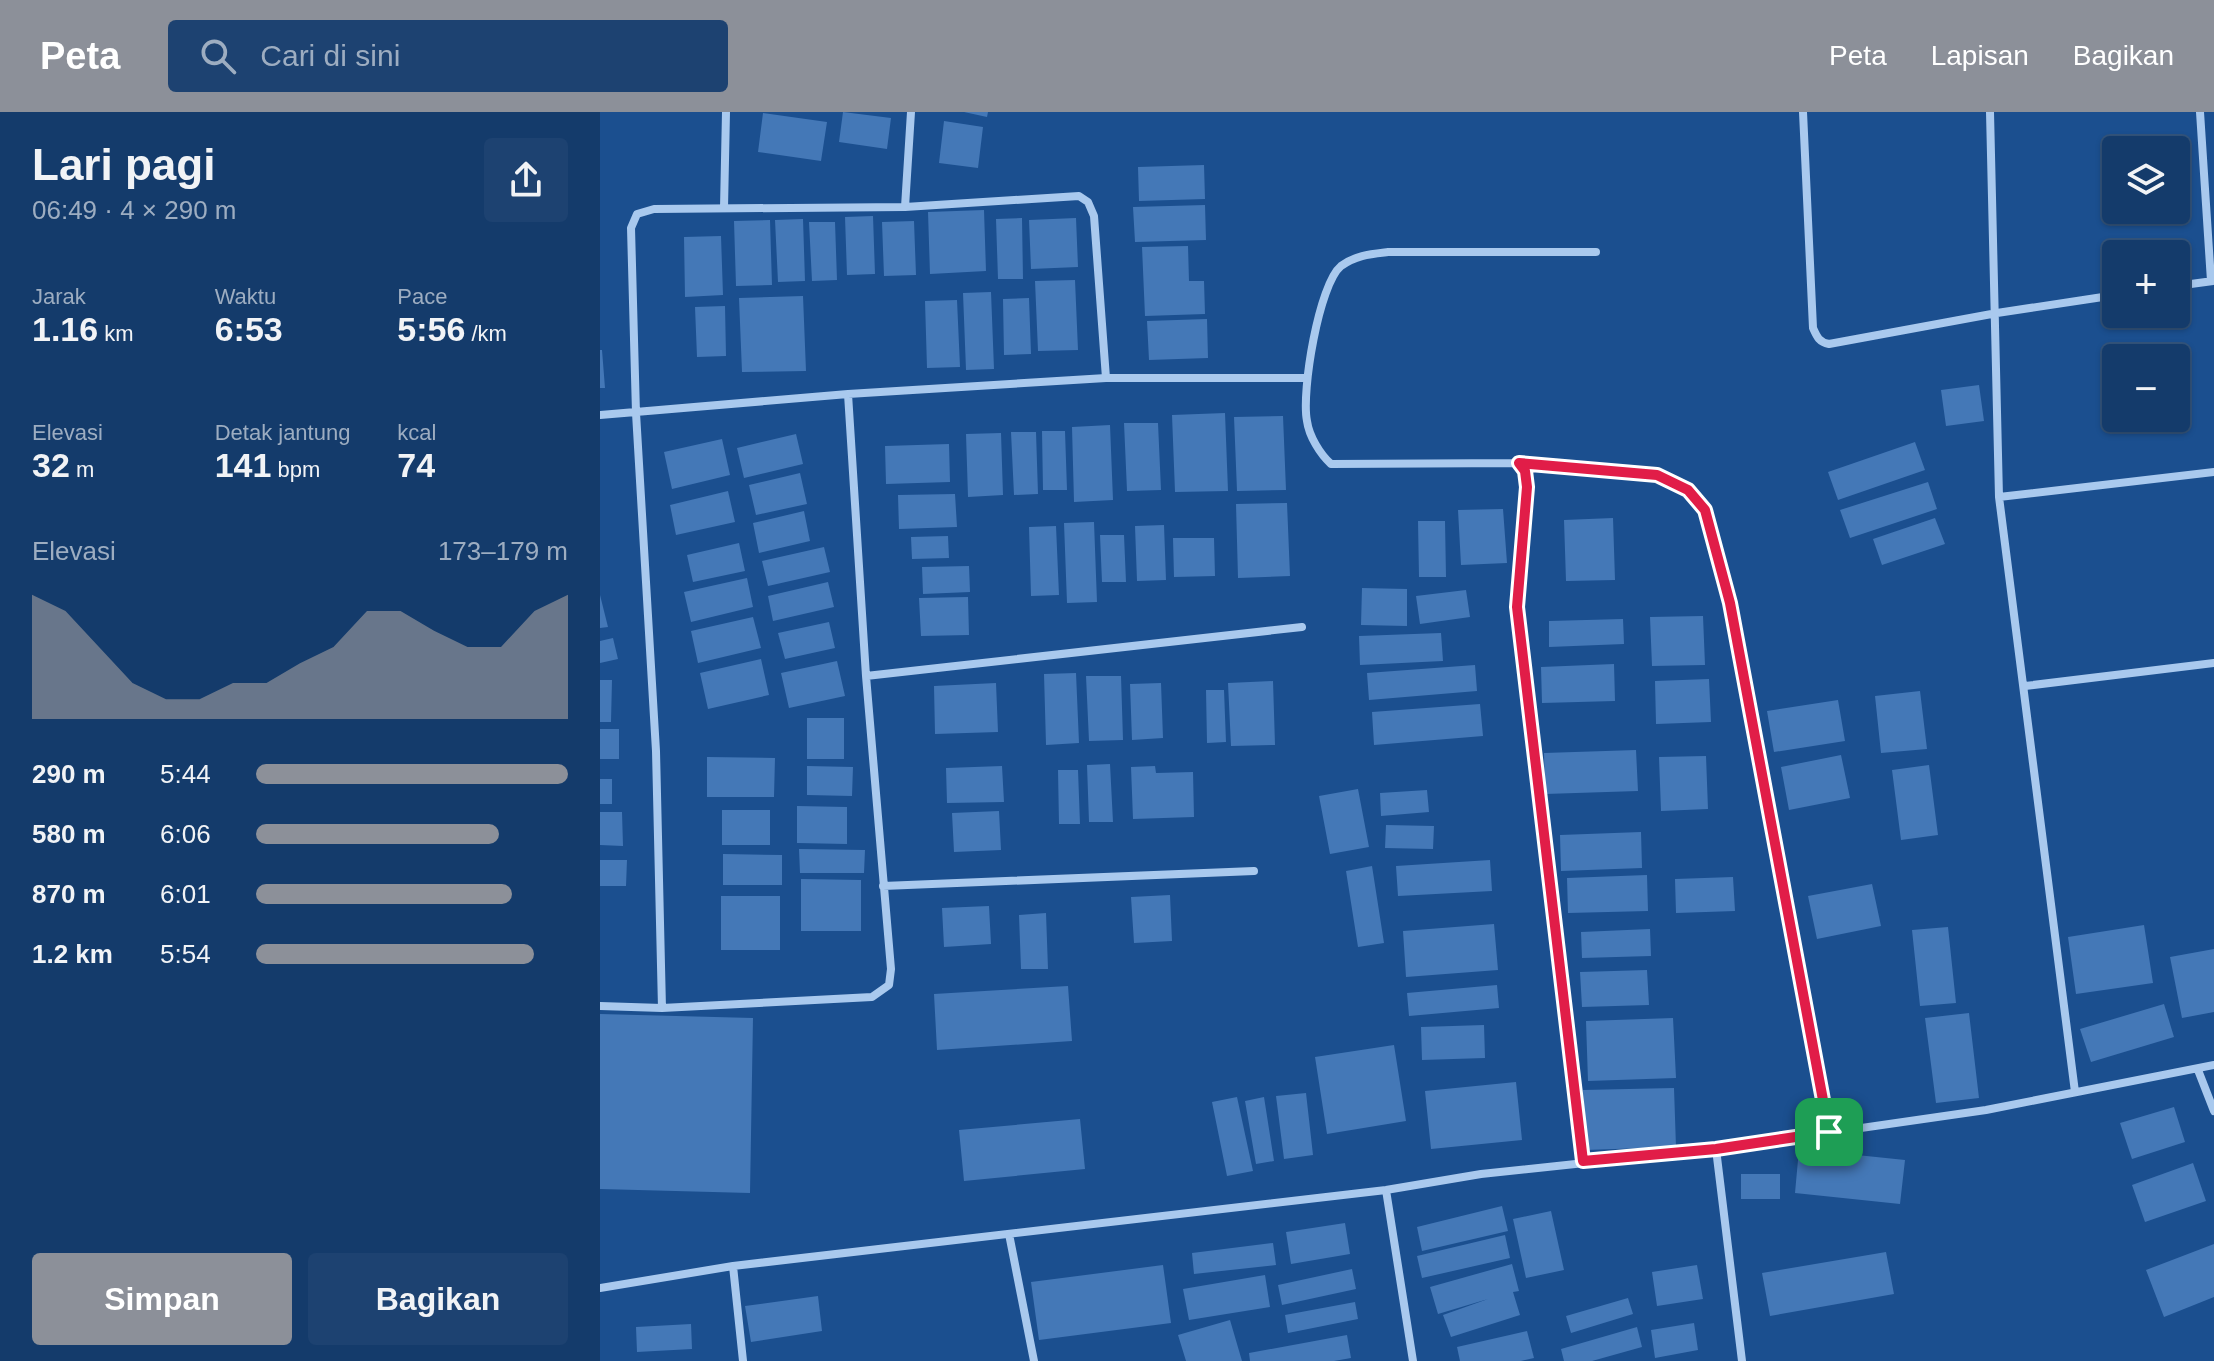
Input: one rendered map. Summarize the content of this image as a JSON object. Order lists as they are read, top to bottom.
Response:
{
  "page": {
    "header": "Peta",
    "search": "Cari di sini",
    "nav": ["Peta", "Lapisan", "Bagikan"],
    "heading": ["Lari pagi", "06:49 · 4 × 290 m"],
    "map_buttons": ["+", "−"],
    "stats": [
      ["Jarak", "1.16 km"],
      ["Waktu", "6:53"],
      ["Pace", "5:56 /km"],
      ["Elevasi", "32 m"],
      ["Detak jantung", "141 bpm"],
      ["kcal", "74"]
    ],
    "chart": ["Elevasi", "173–179 m"],
    "list": [
      {
        "name": "290 m",
        "note": "5:44"
      },
      {
        "name": "580 m",
        "note": "6:06"
      },
      {
        "name": "870 m",
        "note": "6:01"
      },
      {
        "name": "1.2 km",
        "note": "5:54"
      }
    ],
    "buttons": ["Simpan", "Bagikan"]
  }
}
